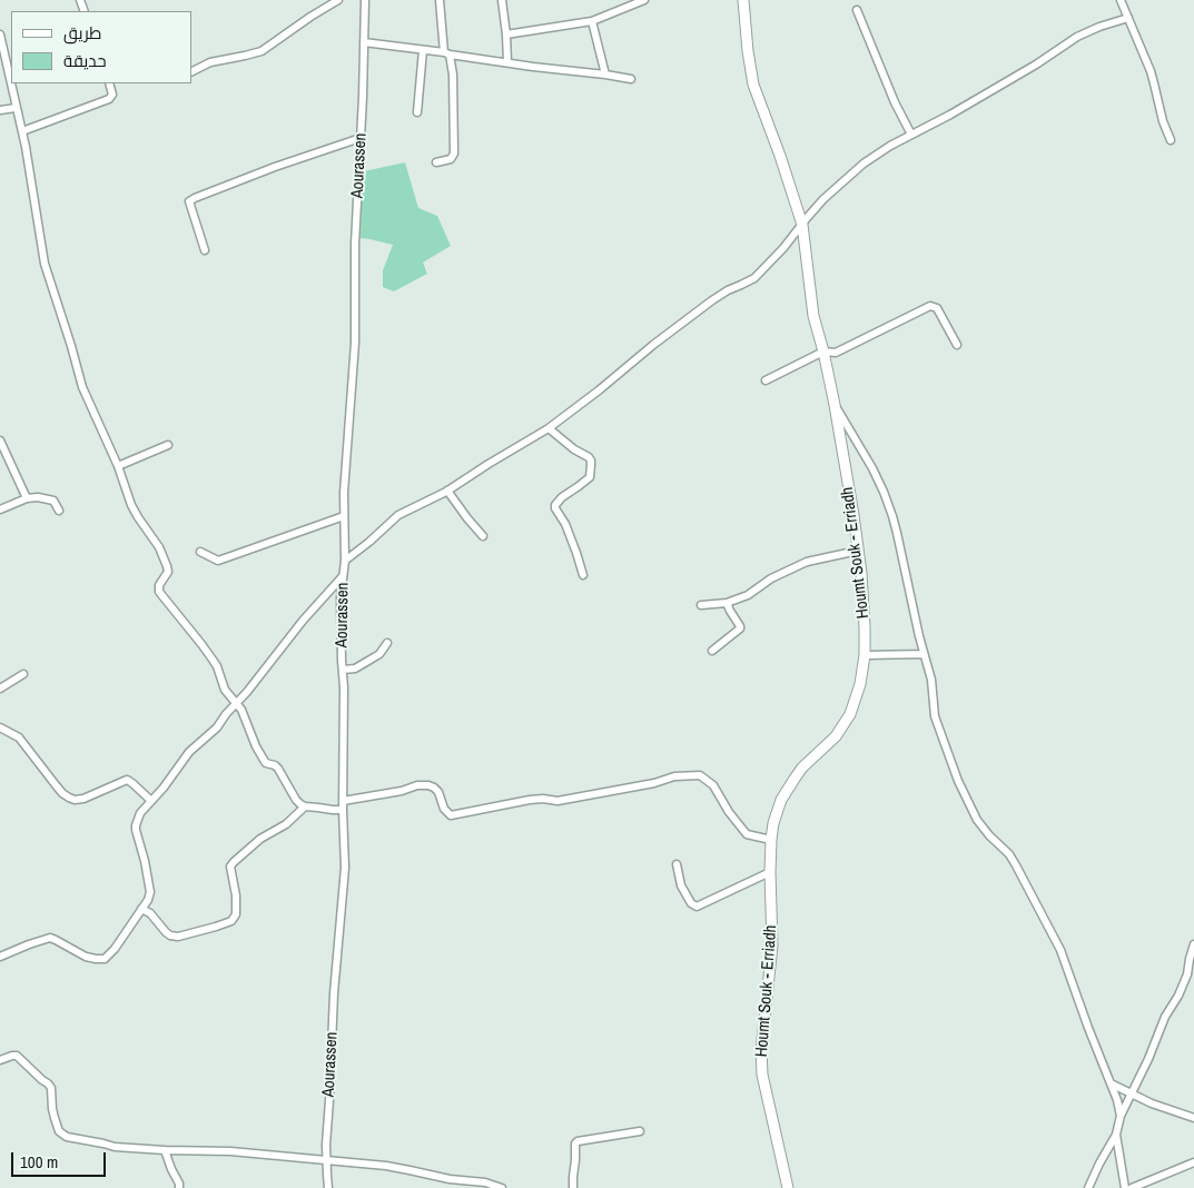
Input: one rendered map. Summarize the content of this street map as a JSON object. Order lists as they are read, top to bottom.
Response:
{
  "streets": {
    "street": ["Aourassen", "Houmt Souk - Erriadh"]
  },
  "legend": ["طريق", "حديقة"],
  "scale_bar": "100 m"
}
